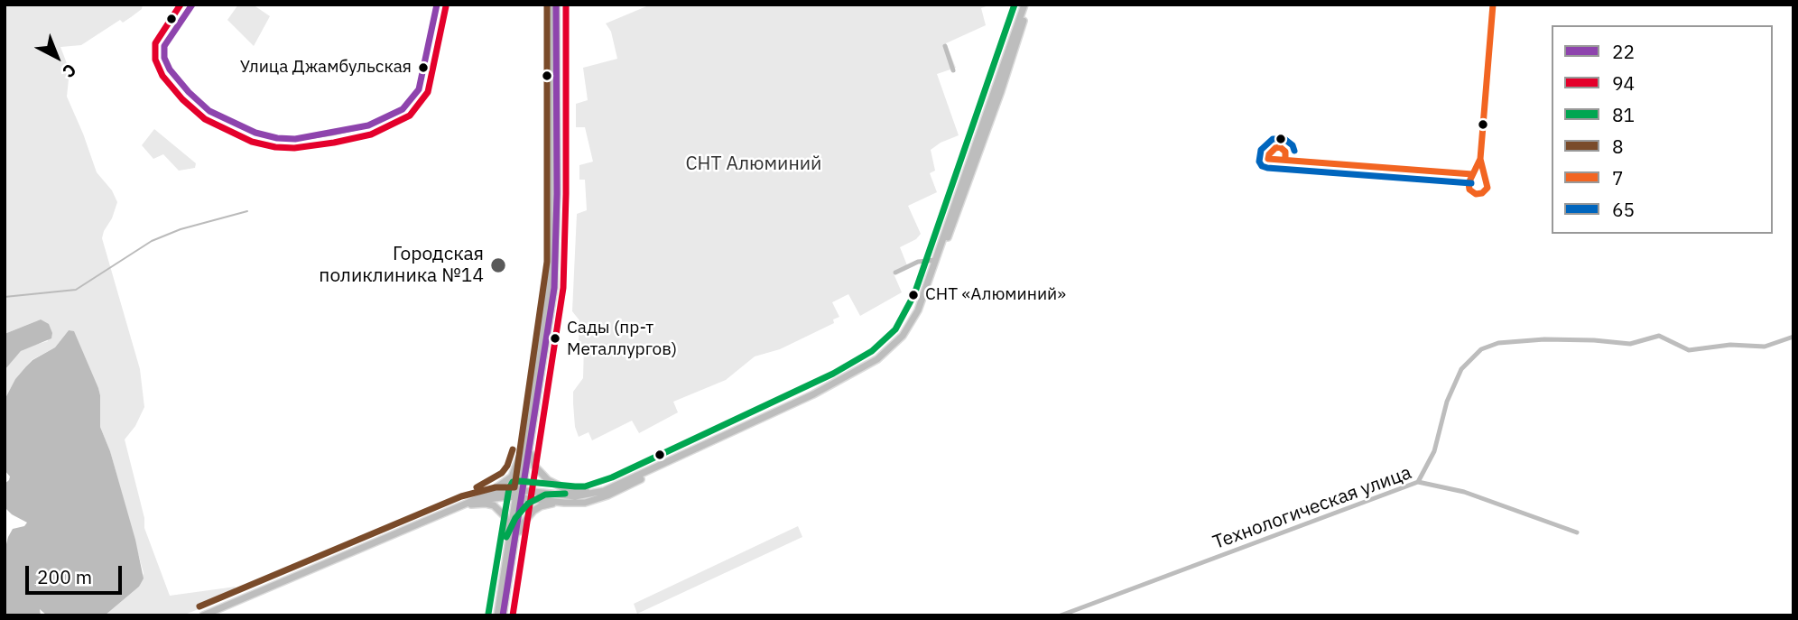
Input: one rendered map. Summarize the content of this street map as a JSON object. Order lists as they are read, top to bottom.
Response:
{
  "streets": {
    "street": ["Технологическая улица"]
  },
  "parks": ["СНТ Алюминий"],
  "places": [
    "Улица Джамбульская",
    "Городская поликлиника №14",
    "СНТ «Алюминий»",
    "Сады (пр-т Металлургов)"
  ],
  "lines": [
    "transit line 22",
    "transit line 94",
    "transit line 81",
    "transit line 8",
    "transit line 7",
    "transit line 65"
  ],
  "legend": [
    "22",
    "94",
    "81",
    "8",
    "7",
    "65"
  ],
  "scale_bar": "200 m",
  "north": "bottom right"
}
